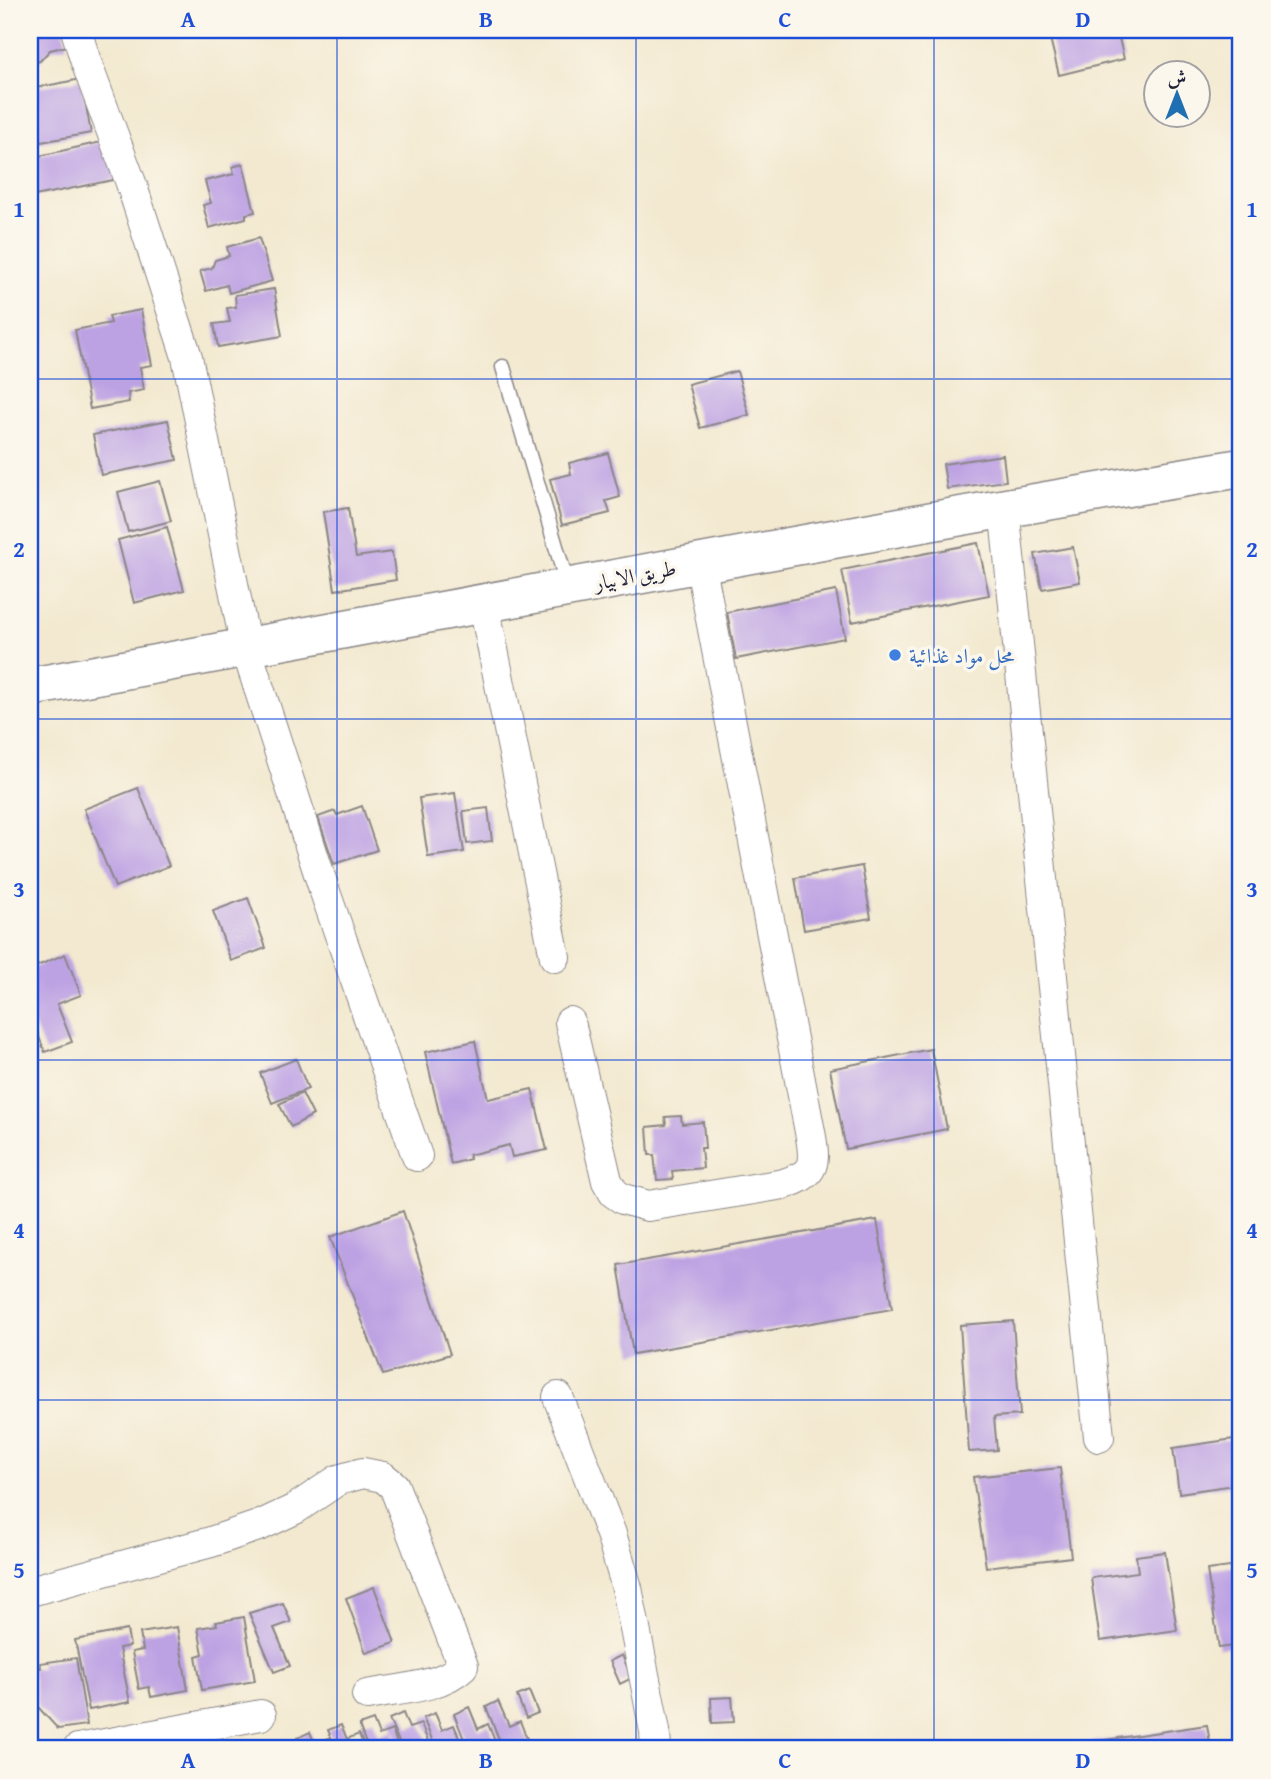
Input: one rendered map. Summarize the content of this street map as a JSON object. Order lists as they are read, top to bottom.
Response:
{
  "streets": {
    "main road": ["طريق الابيار"]
  },
  "places": ["محل مواد غذائية"],
  "north": "top",
  "grid": {
    "columns": [
      "A",
      "B",
      "C",
      "D"
    ],
    "rows": [
      "1",
      "2",
      "3",
      "4",
      "5"
    ]
  }
}
